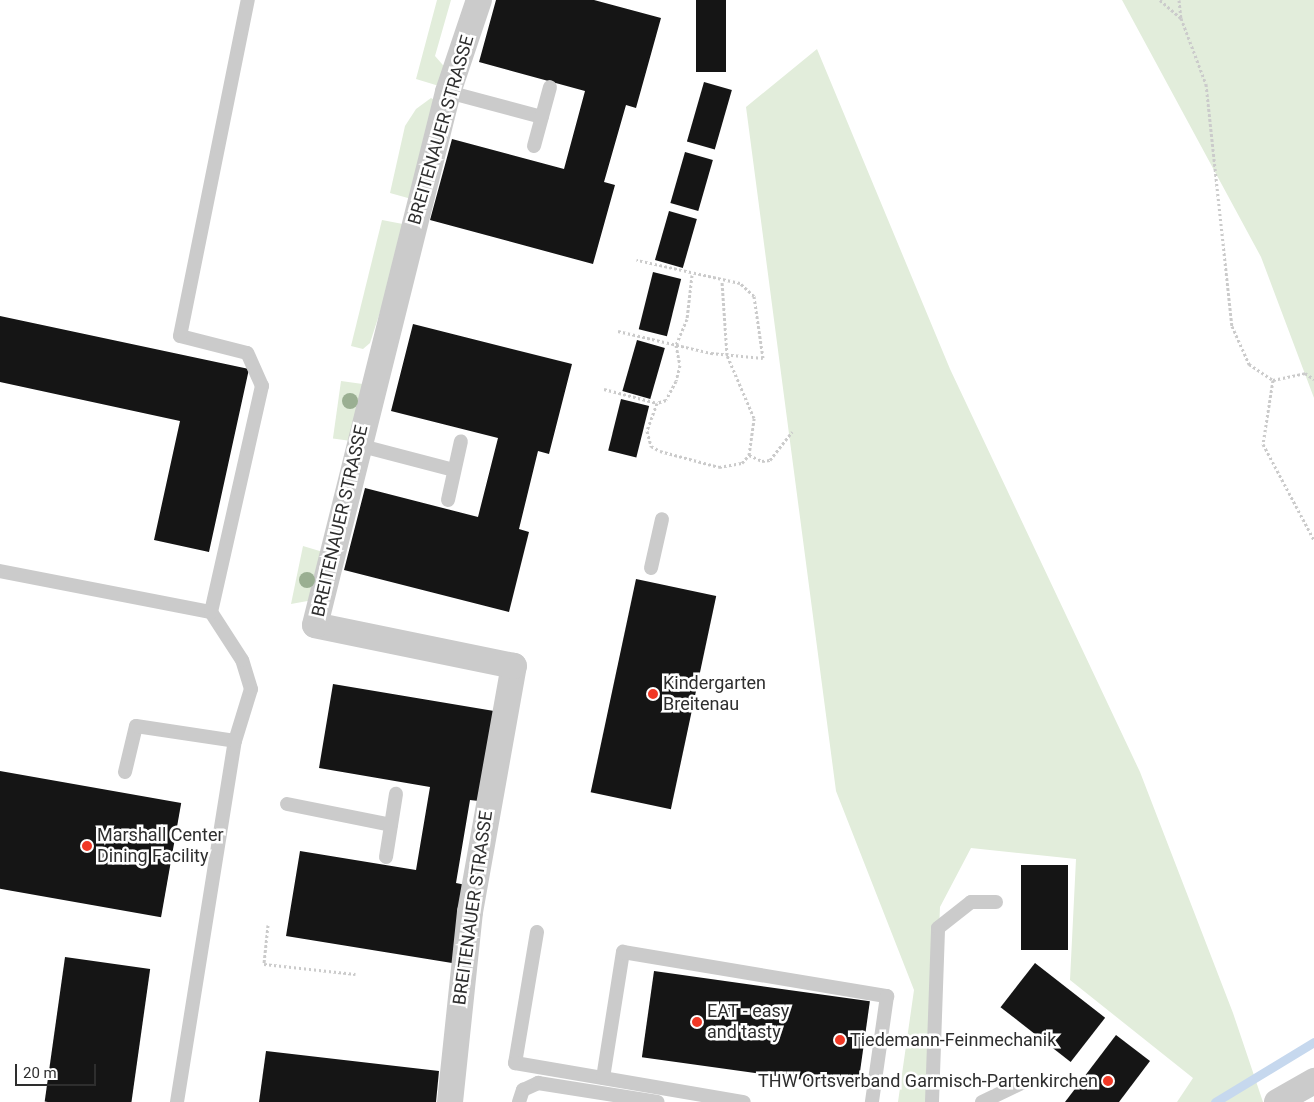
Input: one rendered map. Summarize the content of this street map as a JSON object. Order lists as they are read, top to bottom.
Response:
{
  "streets": {
    "street": ["BREITENAUER STRASSE"]
  },
  "places": [
    "Kindergarten Breitenau",
    "Marshall Center Dining Facility",
    "EAT - easy and tasty",
    "Tiedemann-Feinmechanik",
    "THW Ortsverband Garmisch-Partenkirchen"
  ],
  "scale_bar": "20 m"
}
